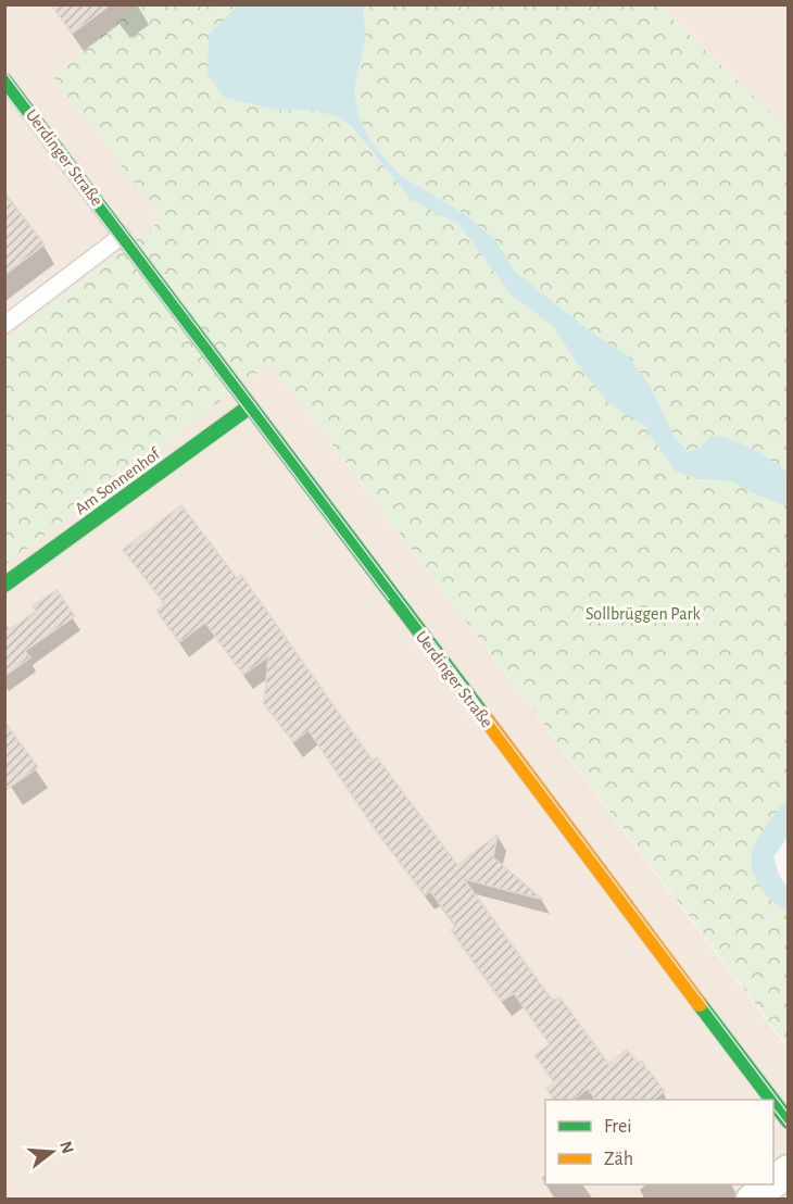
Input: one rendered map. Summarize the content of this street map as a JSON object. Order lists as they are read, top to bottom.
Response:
{
  "streets": {
    "main road": ["Uerdinger Straße", "Am Sonnenhof"]
  },
  "crossings": [
    ["Uerdinger Straße", "Am Sonnenhof"]
  ],
  "parks": ["Sollbrüggen Park"],
  "legend": ["Frei", "Zäh"],
  "north": "right"
}
